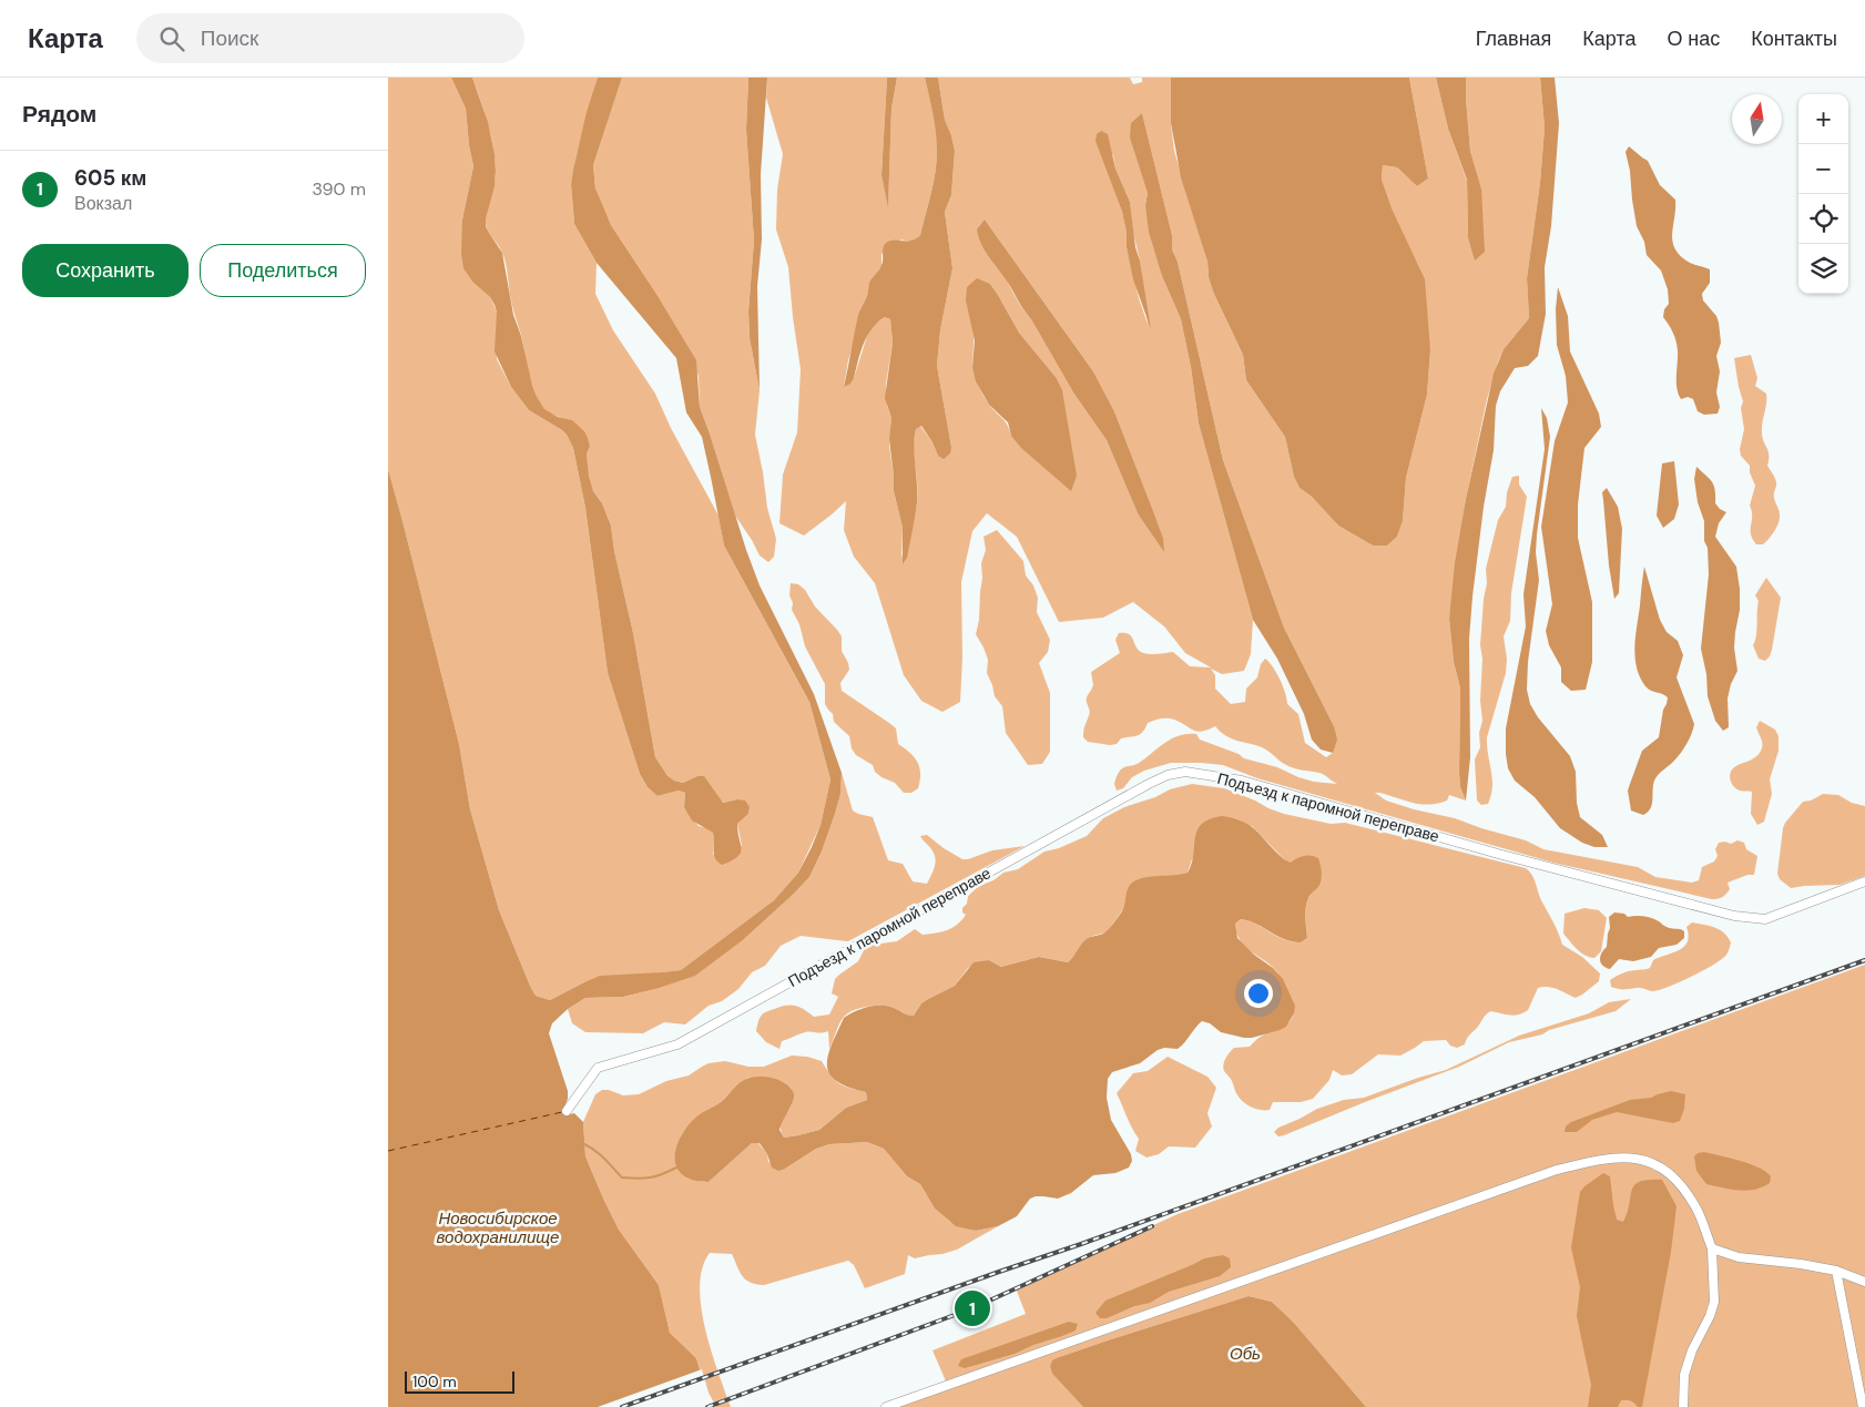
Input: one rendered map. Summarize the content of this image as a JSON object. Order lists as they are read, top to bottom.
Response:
{
  "streets": {
    "street": ["Подъезд к паромной переправе"]
  },
  "water": ["Новосибирское водохранилище", "Обь"],
  "scale_bar": "100 m",
  "north": "top",
  "page": {
    "header": "Карта",
    "search": "Поиск",
    "nav": [
      "Главная",
      "Карта",
      "О нас",
      "Контакты"
    ],
    "heading": "Рядом",
    "map_buttons": ["+", "−"],
    "list": [
      {
        "mark": "1",
        "name": "605 км",
        "note": "Вокзал",
        "value": "390 m"
      }
    ],
    "buttons": ["Сохранить", "Поделиться"],
    "pins": "1",
    "scale": "100 m"
  }
}
